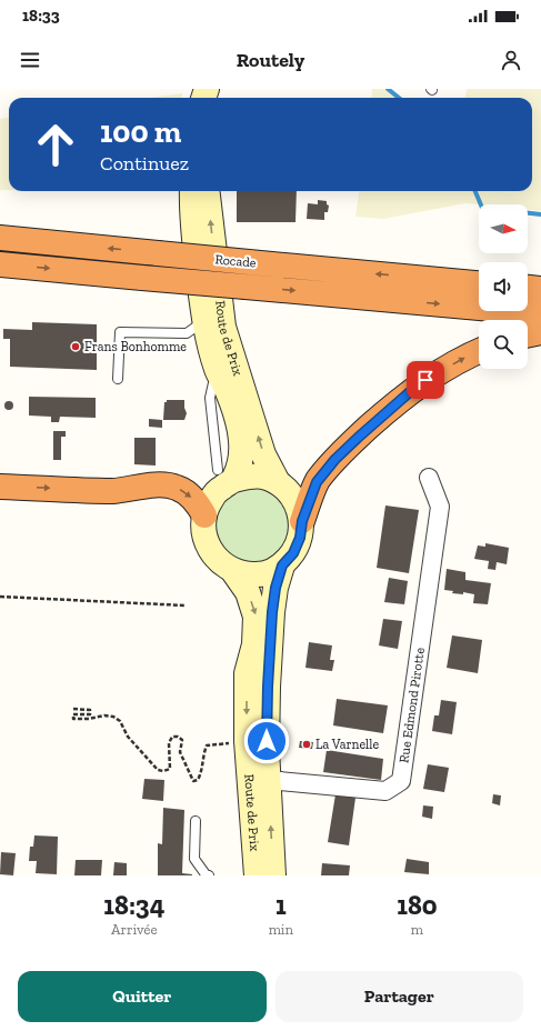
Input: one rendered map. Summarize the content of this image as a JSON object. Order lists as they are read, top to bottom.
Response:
{
  "streets": {
    "highway": ["Rocade"],
    "main road": ["Route de Prix"],
    "street": ["Rue Edmond Pirotte"]
  },
  "crossings": [
    ["Route de Prix", "Rue Edmond Pirotte"]
  ],
  "places": ["Frans Bonhomme", "La Varnelle"],
  "north": "right",
  "page": {
    "status": "18:33",
    "header": "Routely",
    "turn": ["100 m", "Continuez"],
    "eta": [
      "18:34",
      "Arrivée",
      "1",
      "min",
      "180",
      "m"
    ],
    "buttons": ["Quitter", "Partager"]
  }
}
